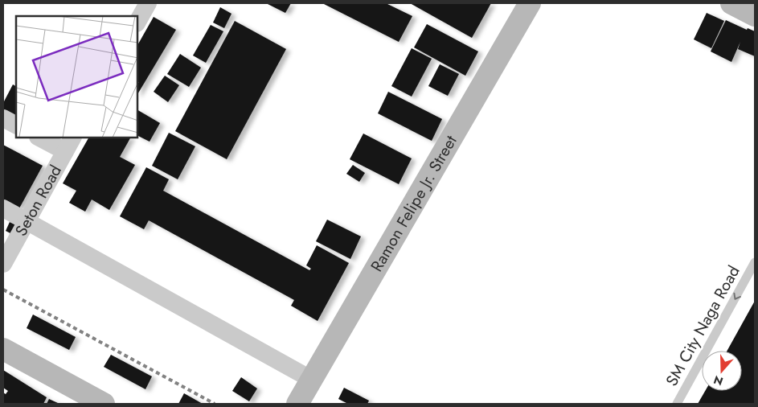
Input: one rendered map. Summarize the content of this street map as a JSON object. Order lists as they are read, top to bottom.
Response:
{
  "streets": {
    "street": ["Seton Road", "Ramon Felipe Jr. Street"],
    "lane": ["SM City Naga Road"]
  },
  "one_way": ["SM City Naga Road"],
  "north": "bottom"
}
